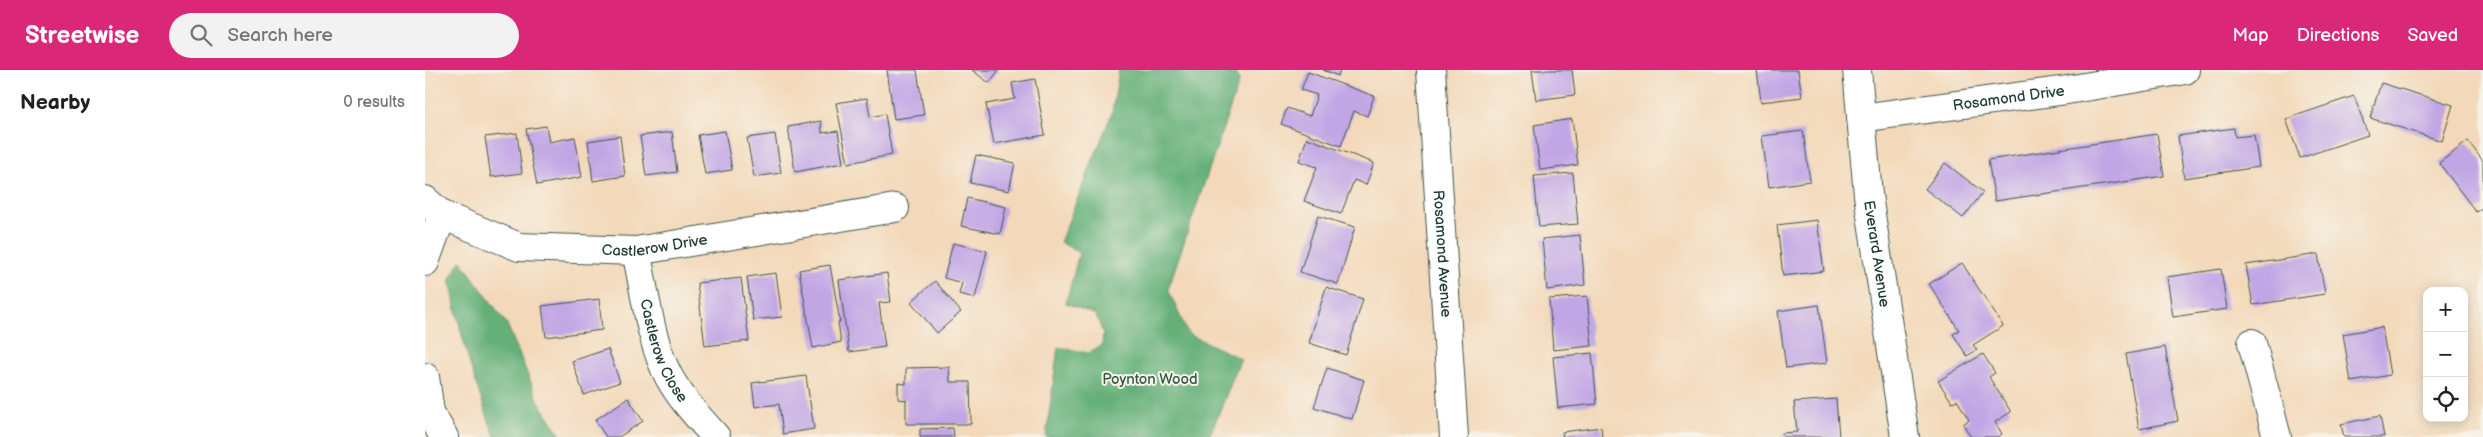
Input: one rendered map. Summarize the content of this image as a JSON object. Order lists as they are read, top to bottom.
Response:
{
  "streets": {
    "street": [
      "Rosamond Drive",
      "Castlerow Drive",
      "Rosamond Avenue",
      "Everard Avenue",
      "Castlerow Close"
    ]
  },
  "crossings": [
    ["Rosamond Drive", "Everard Avenue"],
    ["Castlerow Drive", "Castlerow Close"]
  ],
  "parks": ["Poynton Wood"],
  "page": {
    "header": "Streetwise",
    "search": "Search here",
    "nav": ["Map", "Directions", "Saved"],
    "heading": ["Nearby", "0 results"],
    "map_buttons": ["+", "−"]
  }
}
